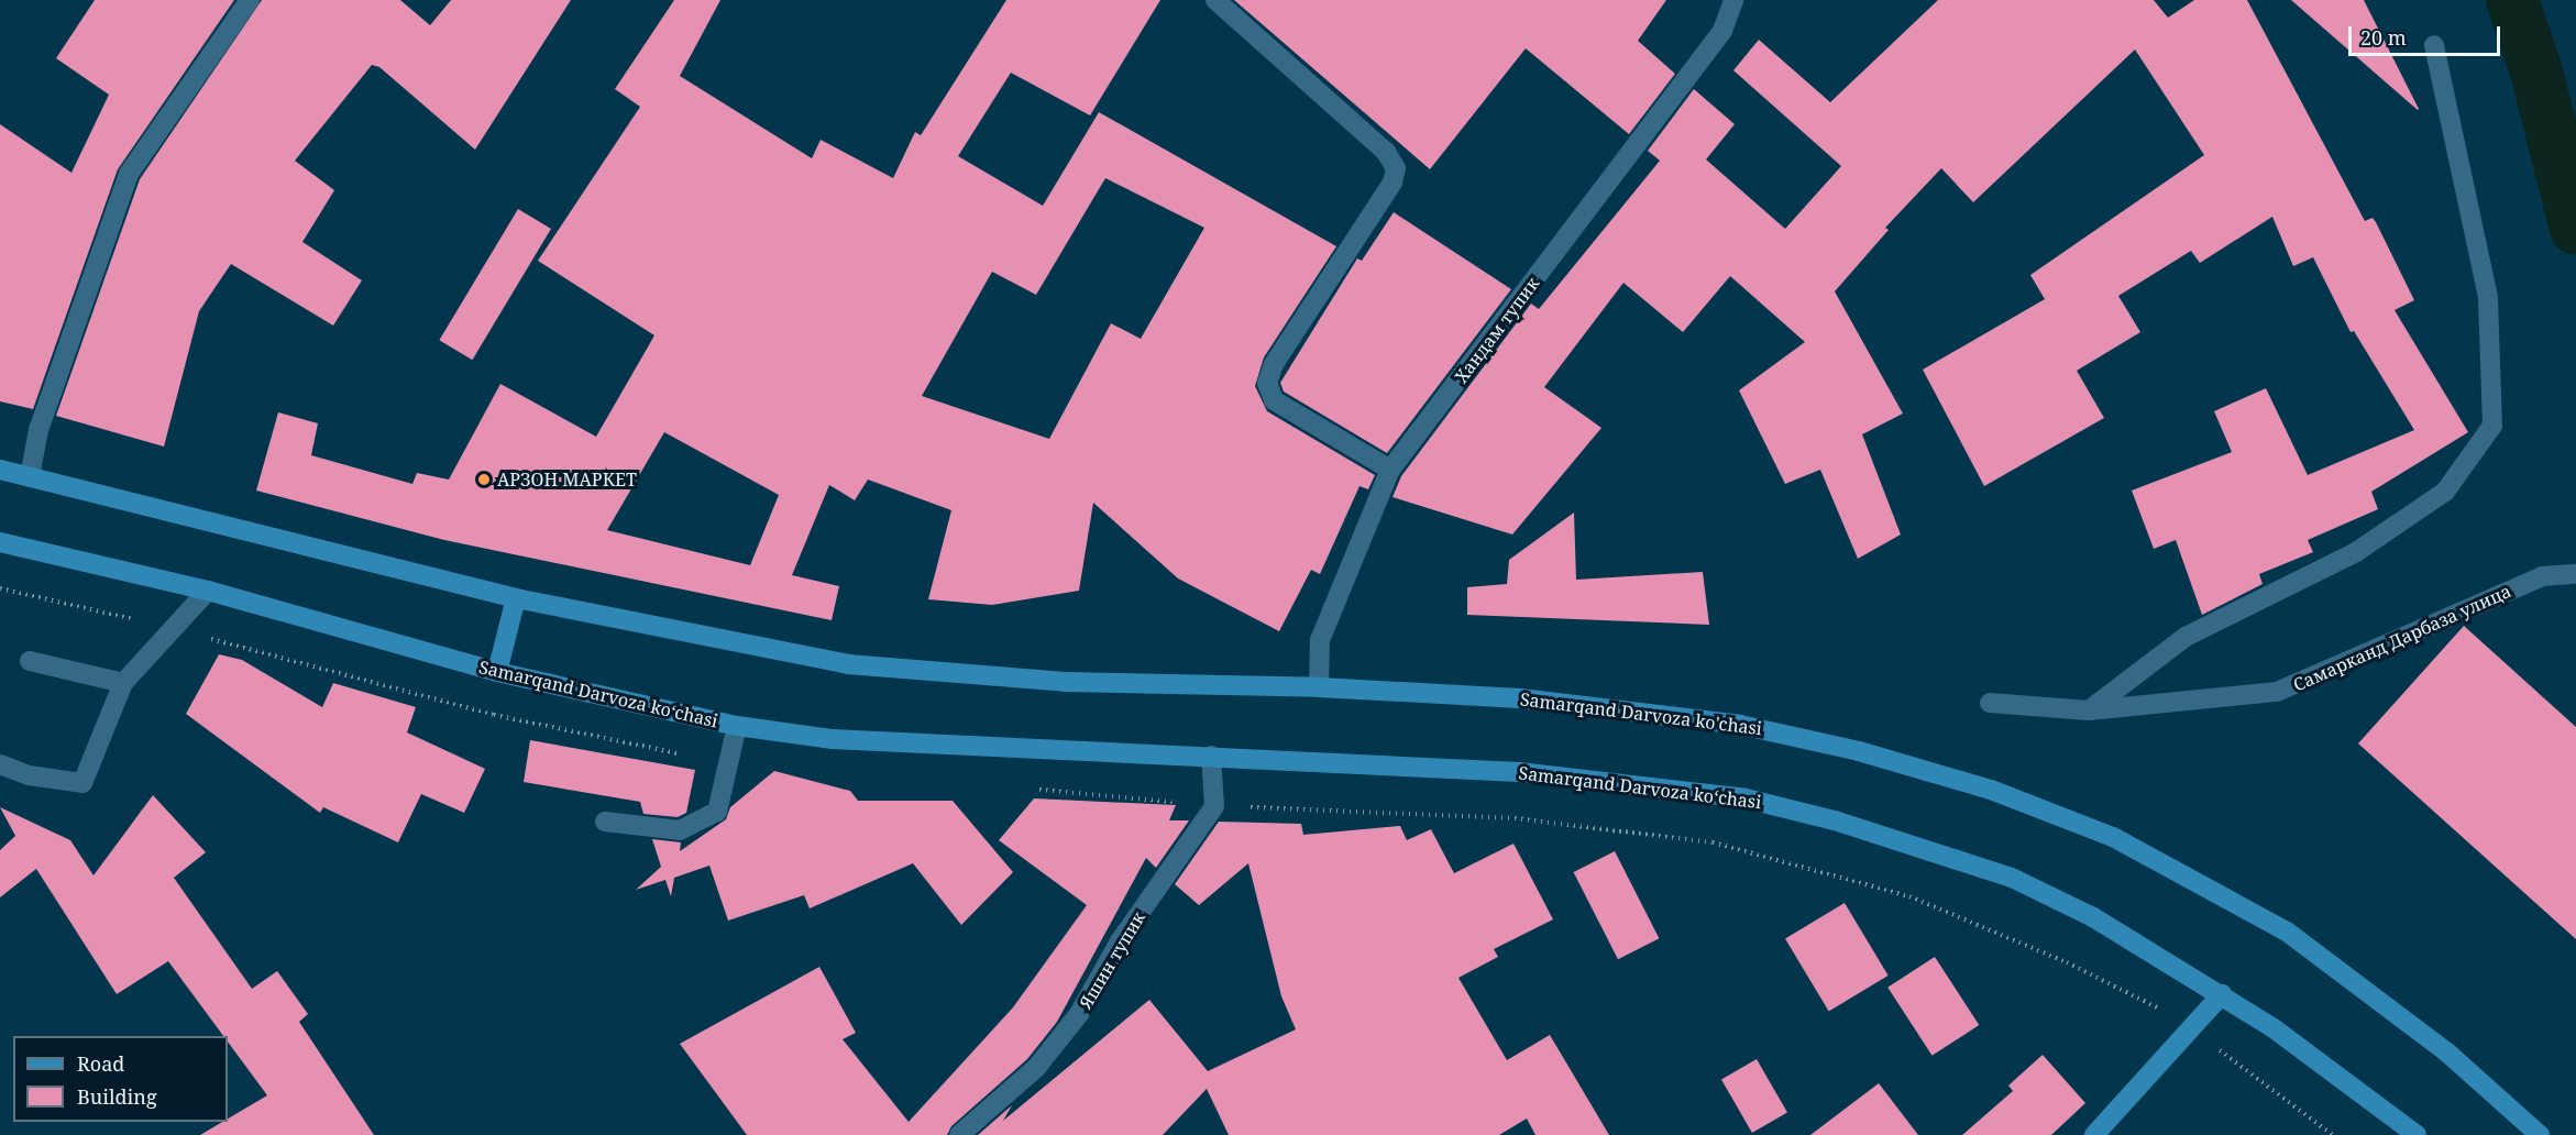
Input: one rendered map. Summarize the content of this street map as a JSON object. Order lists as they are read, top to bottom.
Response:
{
  "streets": {
    "main road": ["Samarqand Darvoza koʻchasi", "Samarqand Darvoza ko'chasi", "Samarqand Darvoza ko‘chasi"],
    "street": ["Хандам тупик", "Самарканд Дарбаза улица", "Яшин тупик"]
  },
  "crossings": [
    ["Хандам тупик", "Samarqand Darvoza ko'chasi"],
    ["Samarqand Darvoza koʻchasi", "Samarqand Darvoza ko‘chasi"],
    ["Samarqand Darvoza koʻchasi", "Яшин тупик"],
    ["Samarqand Darvoza ko‘chasi", "Яшин тупик"]
  ],
  "places": ["АРЗОН МАРКЕТ"],
  "legend": ["Road", "Building"],
  "scale_bar": "20 m"
}
